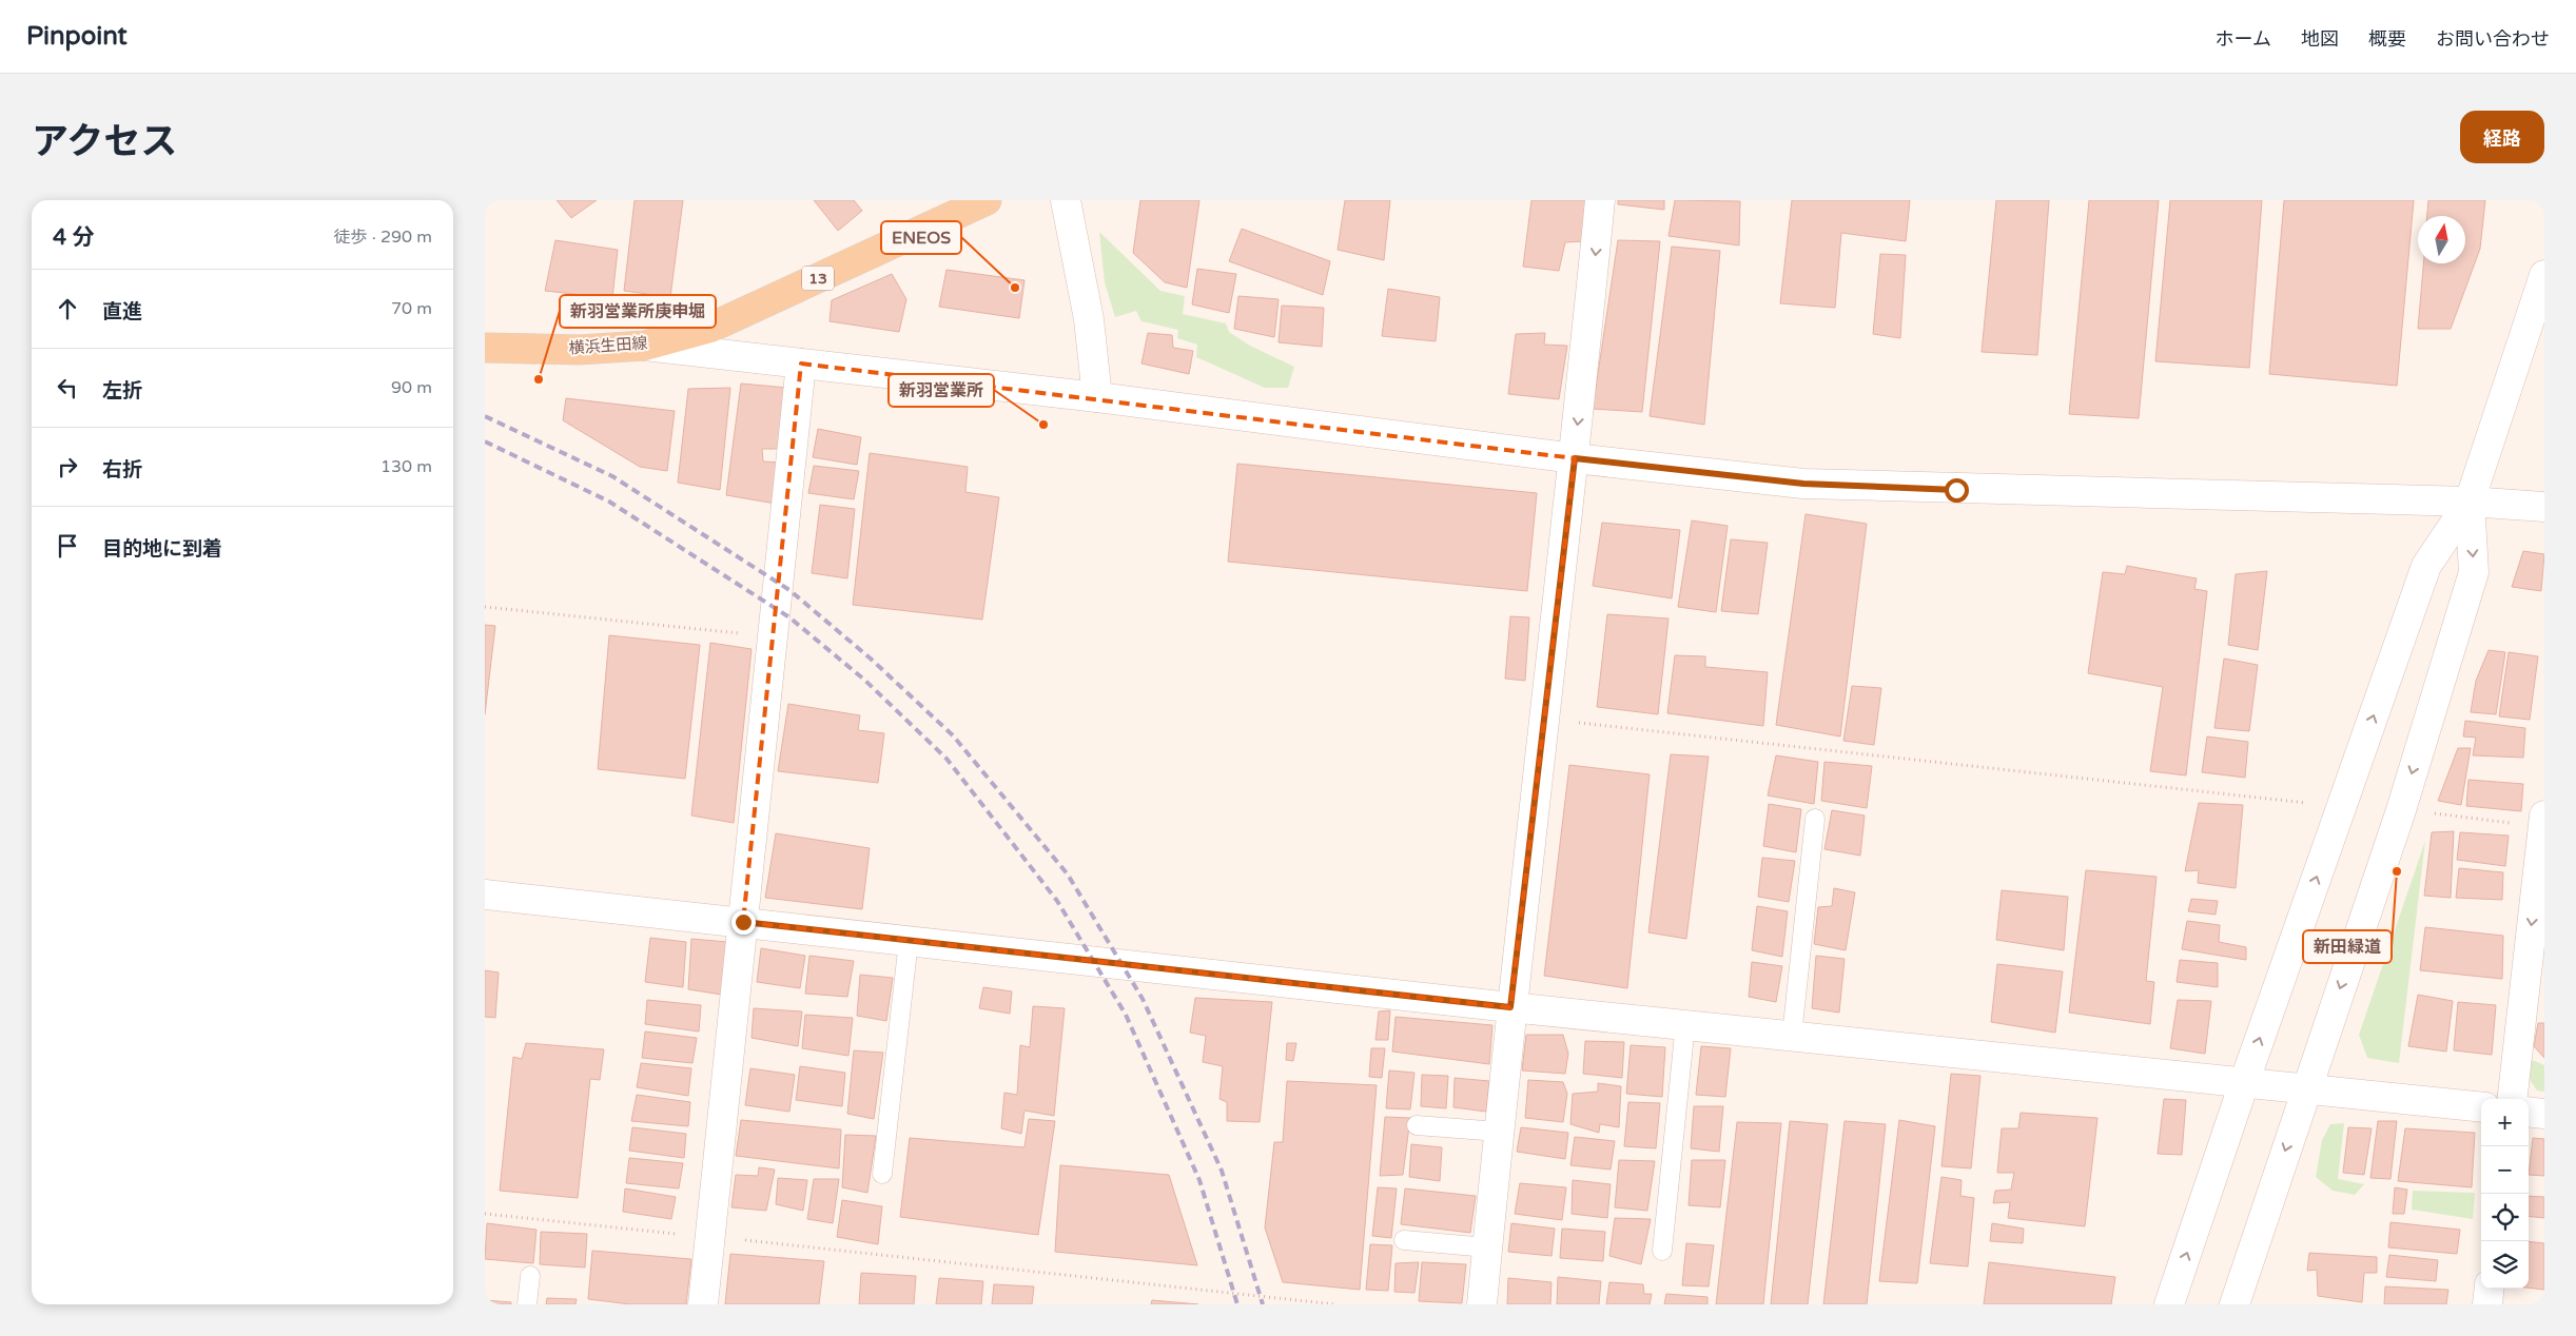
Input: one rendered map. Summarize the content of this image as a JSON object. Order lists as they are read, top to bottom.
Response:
{
  "streets": {
    "main road": ["13", "横浜生田線"]
  },
  "places": [
    "ENEOS",
    "新羽営業所庚申堀",
    "新羽営業所",
    "新田緑道"
  ],
  "north": "top",
  "page": {
    "header": "Pinpoint",
    "nav": [
      "ホーム",
      "地図",
      "概要",
      "お問い合わせ"
    ],
    "title": "アクセス",
    "buttons": "経路",
    "heading": ["4 分", "徒歩 · 290 m"],
    "list": [
      ["直進", "70 m"],
      ["左折", "90 m"],
      ["右折", "130 m"],
      "目的地に到着"
    ],
    "map_buttons": ["+", "−"]
  }
}
